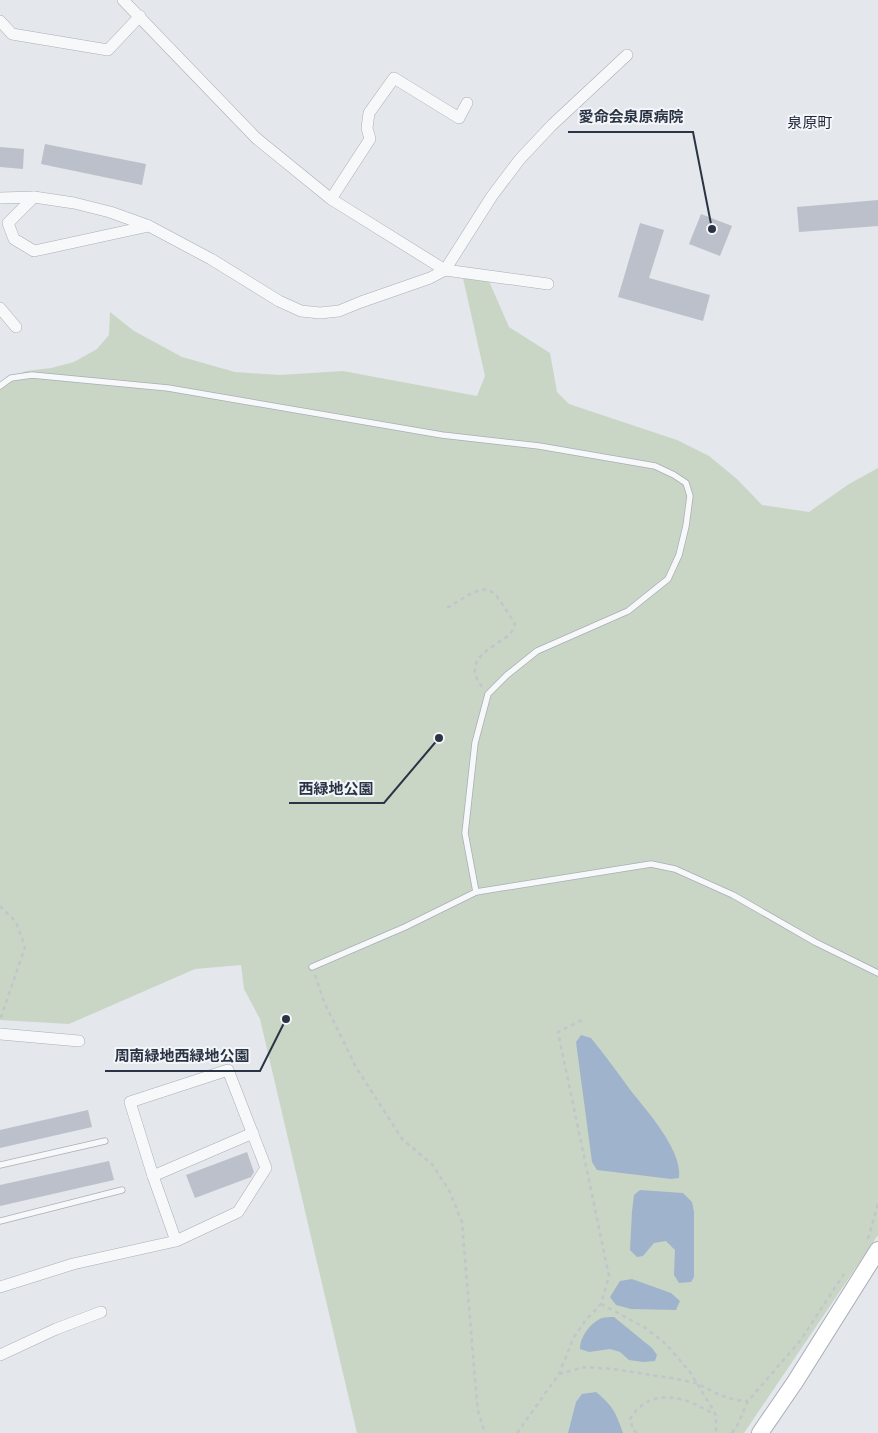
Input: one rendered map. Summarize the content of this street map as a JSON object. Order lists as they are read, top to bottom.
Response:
{
  "districts": ["泉原町"],
  "places": ["愛命会泉原病院", "西緑地公園", "周南緑地西緑地公園"]
}
